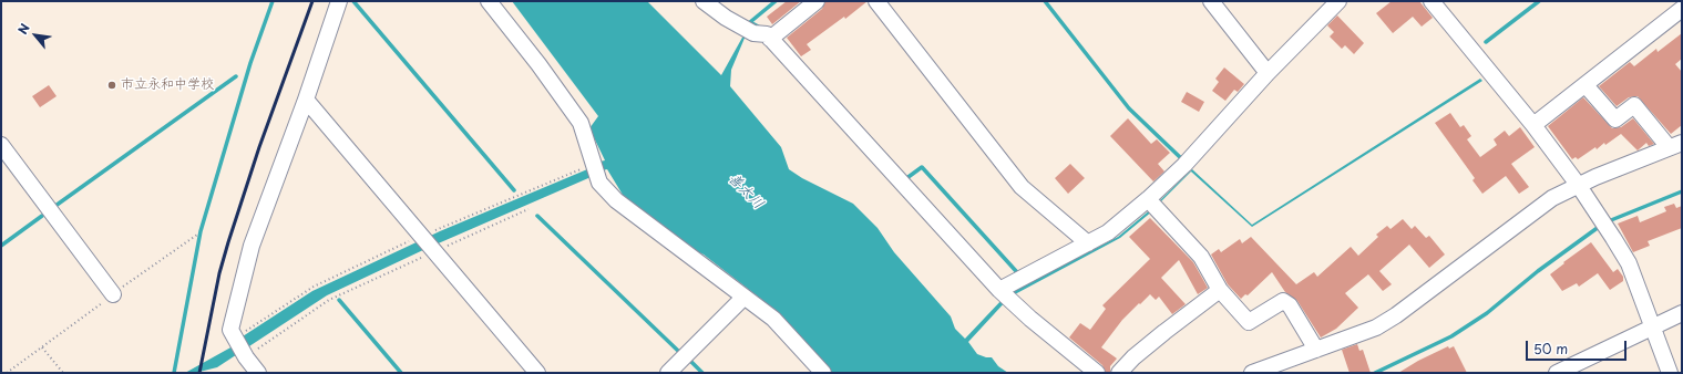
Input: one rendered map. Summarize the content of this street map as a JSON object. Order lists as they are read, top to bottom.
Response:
{
  "water": ["善太川"],
  "places": ["市立永和中学校"],
  "scale_bar": "50 m",
  "north": "top left"
}
